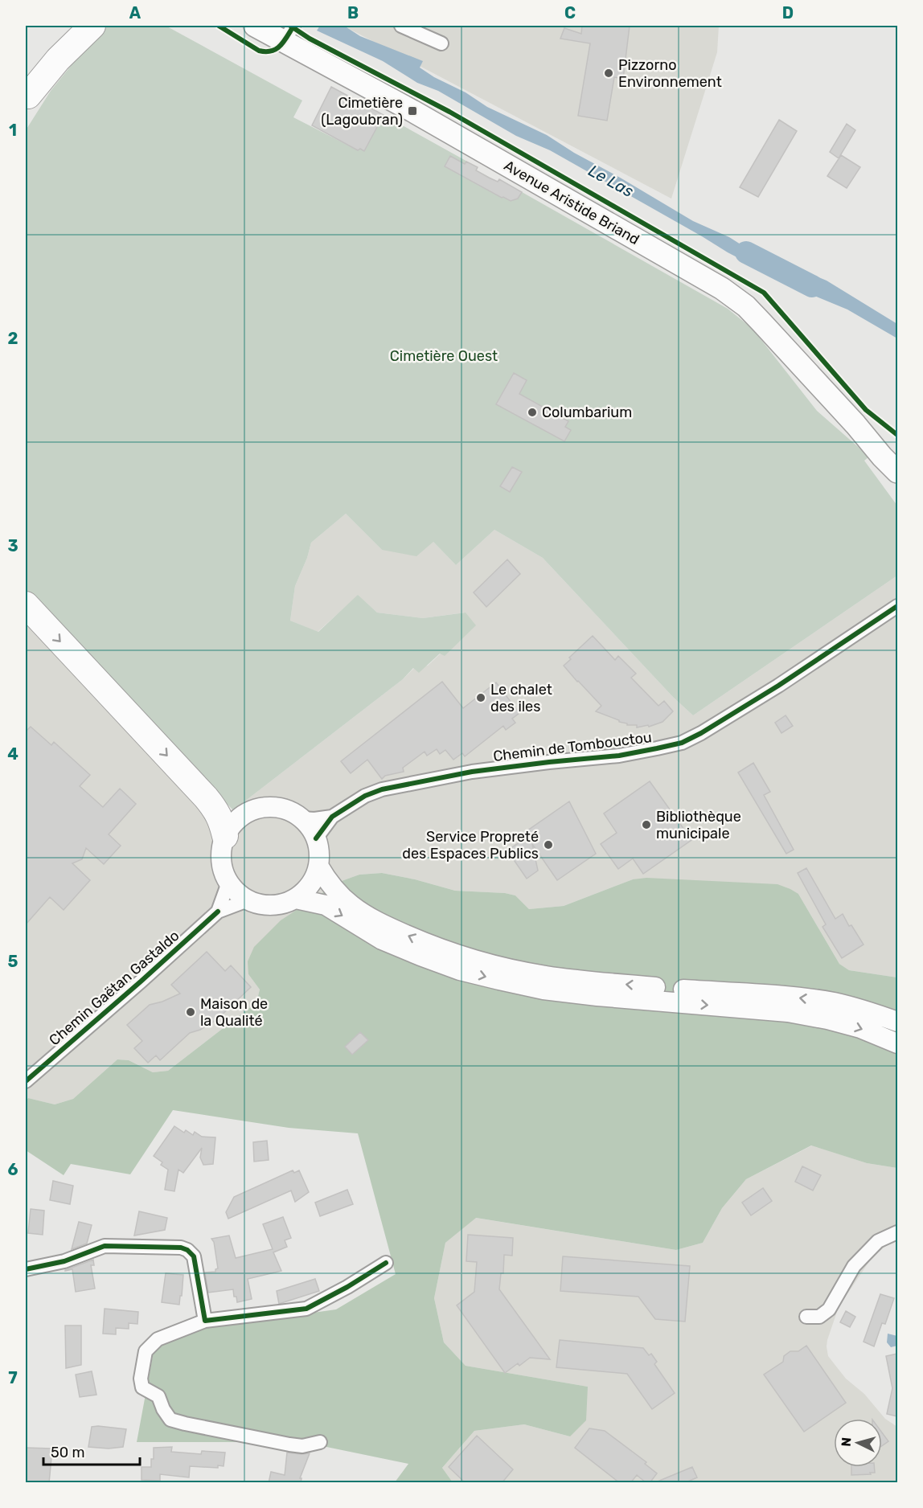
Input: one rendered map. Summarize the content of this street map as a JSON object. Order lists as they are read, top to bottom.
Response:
{
  "streets": {
    "main road": ["Avenue Aristide Briand"],
    "street": ["Chemin de Tombouctou", "Chemin Gaëtan Gastaldo"]
  },
  "crossings": [
    ["Chemin de Tombouctou", "Chemin Gaëtan Gastaldo"]
  ],
  "water": ["Le Las"],
  "parks": ["Cimetière Ouest"],
  "places": {
    "other": [
      "Pizzorno Environnement",
      "Columbarium",
      "Le chalet des iles",
      "Bibliothèque municipale",
      "Service Propreté des Espaces Publics",
      "Maison de la Qualité"
    ],
    "transit": ["Cimetière (Lagoubran)"]
  },
  "scale_bar": "50 m",
  "north": "left",
  "grid": {
    "columns": [
      "A",
      "B",
      "C",
      "D"
    ],
    "rows": [
      "1",
      "2",
      "3",
      "4",
      "5",
      "6",
      "7"
    ]
  }
}
